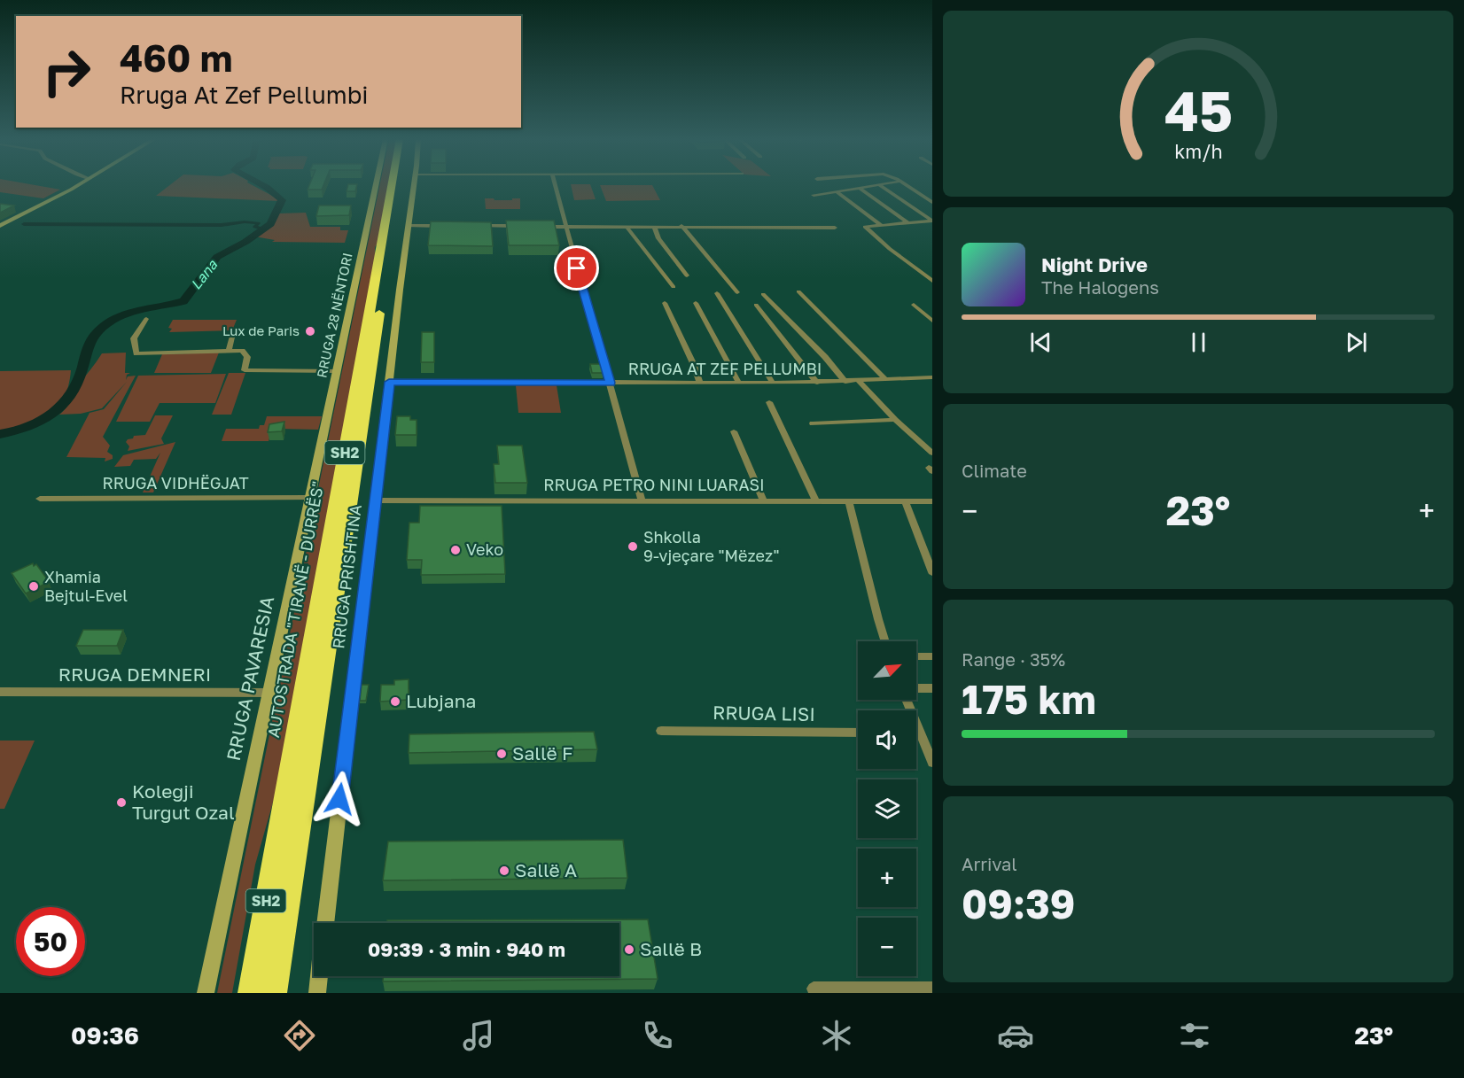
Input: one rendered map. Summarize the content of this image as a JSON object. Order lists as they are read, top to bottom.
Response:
{
  "streets": {
    "highway": ["SH2", "AUTOSTRADA \"TIRANË - DURRËS\""],
    "main road": ["RRUGA 28 NËNTORI", "RRUGA PRISHTINA", "RRUGA PAVARESIA"],
    "street": [
      "RRUGA AT ZEF PELLUMBI",
      "RRUGA VIDHËGJAT",
      "RRUGA PETRO NINI LUARASI",
      "RRUGA DEMNERI",
      "RRUGA LISI"
    ]
  },
  "crossings": [
    ["RRUGA 28 NËNTORI", "RRUGA VIDHËGJAT"],
    ["RRUGA 28 NËNTORI", "RRUGA PAVARESIA"],
    ["RRUGA AT ZEF PELLUMBI", "RRUGA PRISHTINA"],
    ["RRUGA VIDHËGJAT", "RRUGA PAVARESIA"],
    ["RRUGA PETRO NINI LUARASI", "RRUGA PRISHTINA"],
    ["RRUGA DEMNERI", "RRUGA PAVARESIA"]
  ],
  "water": ["Lana"],
  "places": [
    "Lux de Paris",
    "Shkolla 9-vjeçare \"Mëzez\"",
    "Veko",
    "Xhamia Bejtul-Evel",
    "Lubjana",
    "Sallë F",
    "Kolegji Turgut Ozal",
    "Sallë A",
    "Sallë B"
  ],
  "north": "top right",
  "page": {
    "turn": ["460 m", "Rruga At Zef Pellumbi"],
    "song": ["Night Drive", "The Halogens"],
    "tile": [
      "Climate",
      ["Range · 35%", "175 km"],
      ["Arrival", "09:39"]
    ],
    "heat": ["−", "23°", "+"],
    "map_buttons": ["+", "−"],
    "limit": "50",
    "trip": "09:39 · 3 min · 940 m",
    "tabs": ["09:36", "23°"],
    "gauge": ["45", "km/h"]
  }
}
